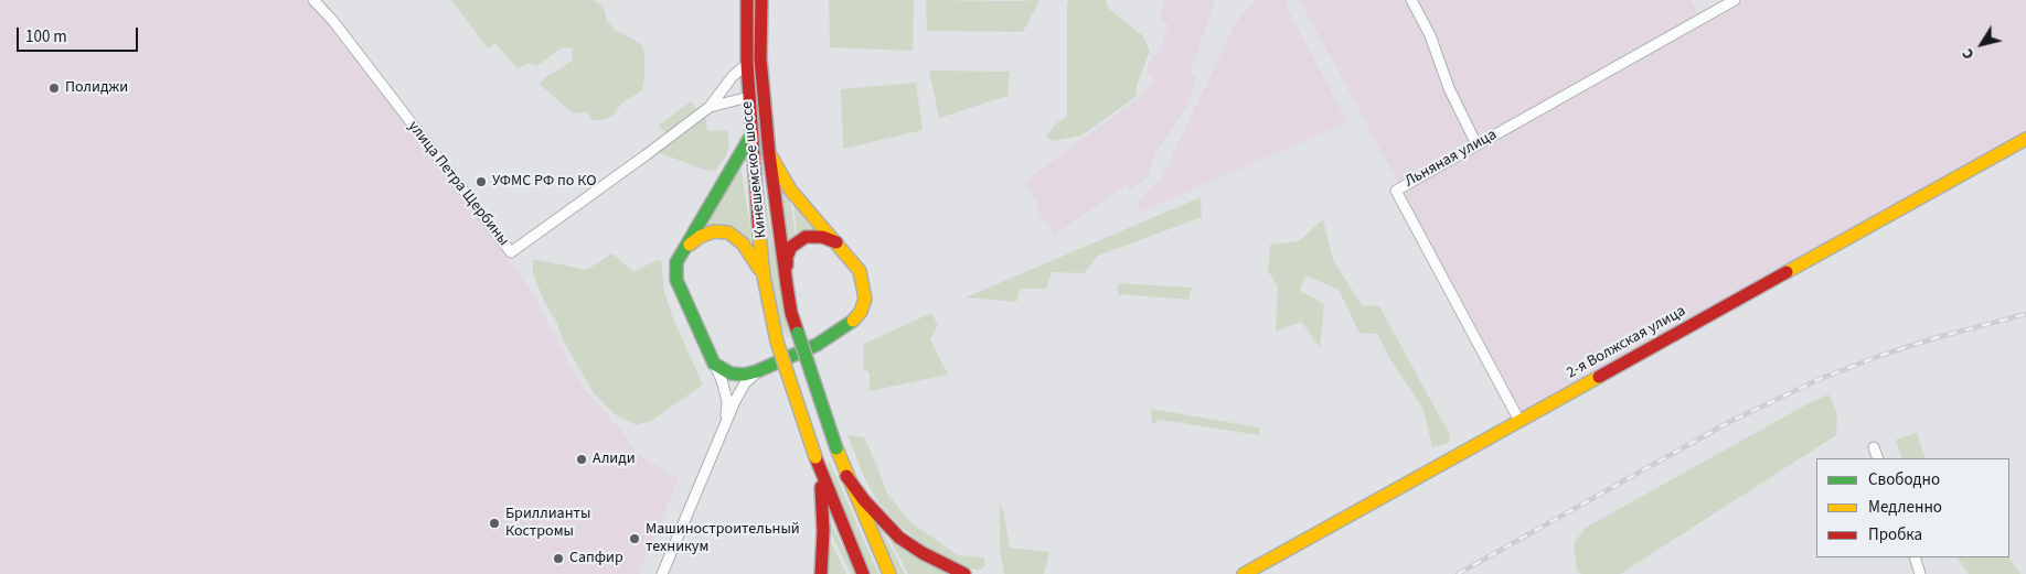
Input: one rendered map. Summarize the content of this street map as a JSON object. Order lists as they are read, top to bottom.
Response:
{
  "streets": {
    "main road": ["Кинешемское шоссе", "2-я Волжская улица"],
    "street": ["Льняная улица", "улица Петра Щербины"]
  },
  "crossings": [
    ["Льняная улица", "2-я Волжская улица"],
    ["Кинешемское шоссе", "улица Петра Щербины"]
  ],
  "places": [
    "Полиджи",
    "УФМС РФ по КО",
    "Алиди",
    "Бриллианты Костромы",
    "Машиностроительный техникум",
    "Сапфир"
  ],
  "legend": ["Свободно", "Медленно", "Пробка"],
  "scale_bar": "100 m",
  "north": "bottom left"
}
